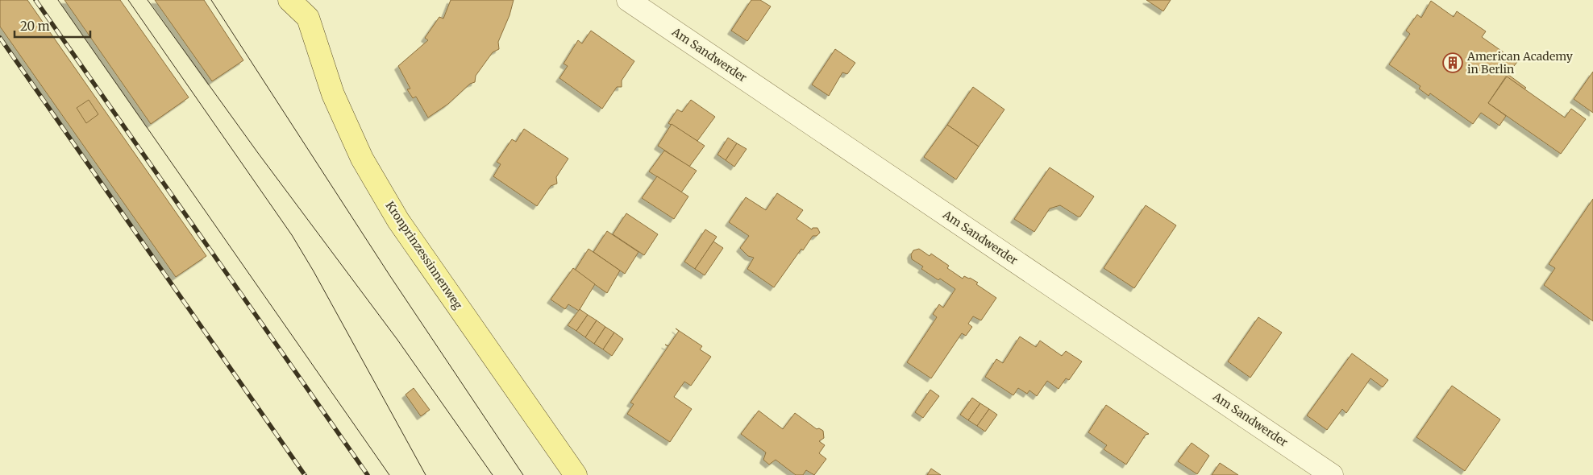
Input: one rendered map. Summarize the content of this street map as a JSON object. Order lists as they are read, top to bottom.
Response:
{
  "streets": {
    "main road": ["Kronprinzessinnenweg"],
    "street": ["Am Sandwerder"]
  },
  "places": {
    "building": ["American Academy in Berlin"]
  },
  "scale_bar": "20 m"
}
